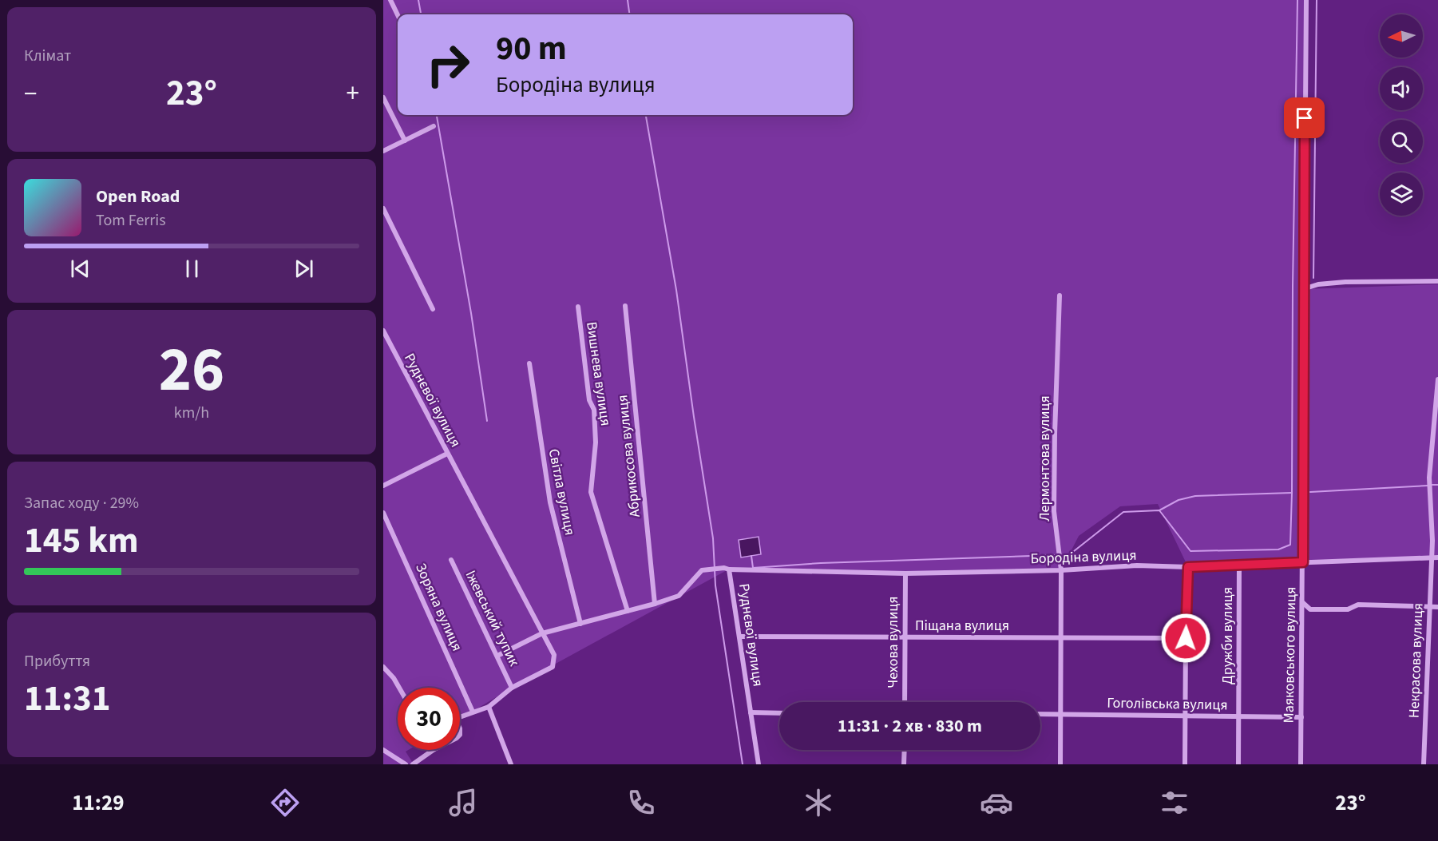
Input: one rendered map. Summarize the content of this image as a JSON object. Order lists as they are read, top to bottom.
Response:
{
  "streets": {
    "street": [
      "Вишнева вулиця",
      "Руднєвої вулиця",
      "Абрикосова вулиця",
      "Лермонтова вулиця",
      "Світла вулиця",
      "Бородіна вулиця",
      "Зоряна вулиця",
      "Іжевський тупик",
      "Піщана вулиця",
      "Дружби вулиця",
      "Чехова вулиця",
      "Маяковського вулиця",
      "Некрасова вулиця",
      "Гоголівська вулиця"
    ]
  },
  "crossings": [
    ["Вишнева вулиця", "Руднєвої вулиця"],
    ["Руднєвої вулиця", "Абрикосова вулиця"],
    ["Руднєвої вулиця", "Світла вулиця"],
    ["Руднєвої вулиця", "Бородіна вулиця"],
    ["Руднєвої вулиця", "Зоряна вулиця"],
    ["Руднєвої вулиця", "Іжевський тупик"],
    ["Руднєвої вулиця", "Піщана вулиця"],
    ["Лермонтова вулиця", "Бородіна вулиця"],
    ["Лермонтова вулиця", "Піщана вулиця"],
    ["Лермонтова вулиця", "Гоголівська вулиця"],
    ["Бородіна вулиця", "Дружби вулиця"],
    ["Бородіна вулиця", "Чехова вулиця"],
    ["Бородіна вулиця", "Маяковського вулиця"],
    ["Бородіна вулиця", "Некрасова вулиця"],
    ["Піщана вулиця", "Чехова вулиця"],
    ["Дружби вулиця", "Гоголівська вулиця"],
    ["Маяковського вулиця", "Гоголівська вулиця"]
  ],
  "north": "left",
  "page": {
    "tile": [
      "Клімат",
      ["26", "km/h"],
      ["Запас ходу · 29%", "145 km"],
      ["Прибуття", "11:31"]
    ],
    "turn": ["90 m", "Бородіна вулиця"],
    "heat": ["−", "23°", "+"],
    "song": ["Open Road", "Tom Ferris"],
    "limit": "30",
    "trip": "11:31 · 2 хв · 830 m",
    "tabs": ["11:29", "23°"]
  }
}
